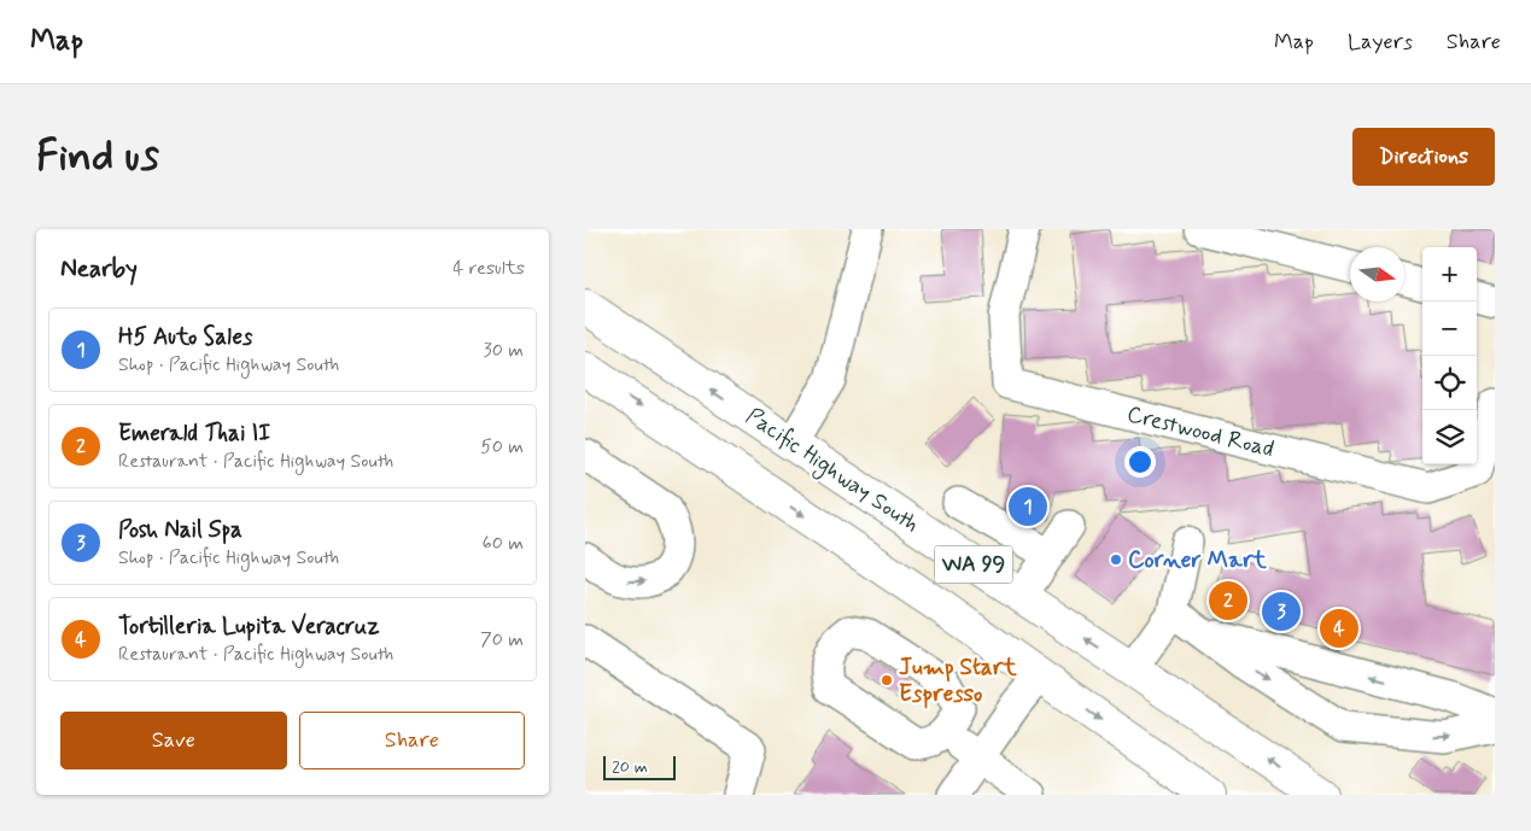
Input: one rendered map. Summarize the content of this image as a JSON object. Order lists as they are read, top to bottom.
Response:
{
  "streets": {
    "main road": ["Pacific Highway South", "WA 99"],
    "street": ["Crestwood Road"]
  },
  "places": ["Corner Mart", "Jump Start Espresso"],
  "scale_bar": "20 m",
  "north": "right",
  "page": {
    "header": "Map",
    "nav": ["Map", "Layers", "Share"],
    "buttons": [
      "Directions",
      ["Save", "Share"]
    ],
    "title": "Find us",
    "heading": ["Nearby", "4 results"],
    "map_buttons": ["+", "−"],
    "list": [
      {
        "mark": "1",
        "name": "H5 Auto Sales",
        "note": "Shop · Pacific Highway South",
        "value": "30 m"
      },
      {
        "mark": "2",
        "name": "Emerald Thai II",
        "note": "Restaurant · Pacific Highway South",
        "value": "50 m"
      },
      {
        "mark": "3",
        "name": "Posh Nail Spa",
        "note": "Shop · Pacific Highway South",
        "value": "60 m"
      },
      {
        "mark": "4",
        "name": "Tortilleria Lupita Veracruz",
        "note": "Restaurant · Pacific Highway South",
        "value": "70 m"
      }
    ],
    "pins": [
      "1",
      "2",
      "3",
      "4"
    ],
    "scale": "20 m"
  }
}
